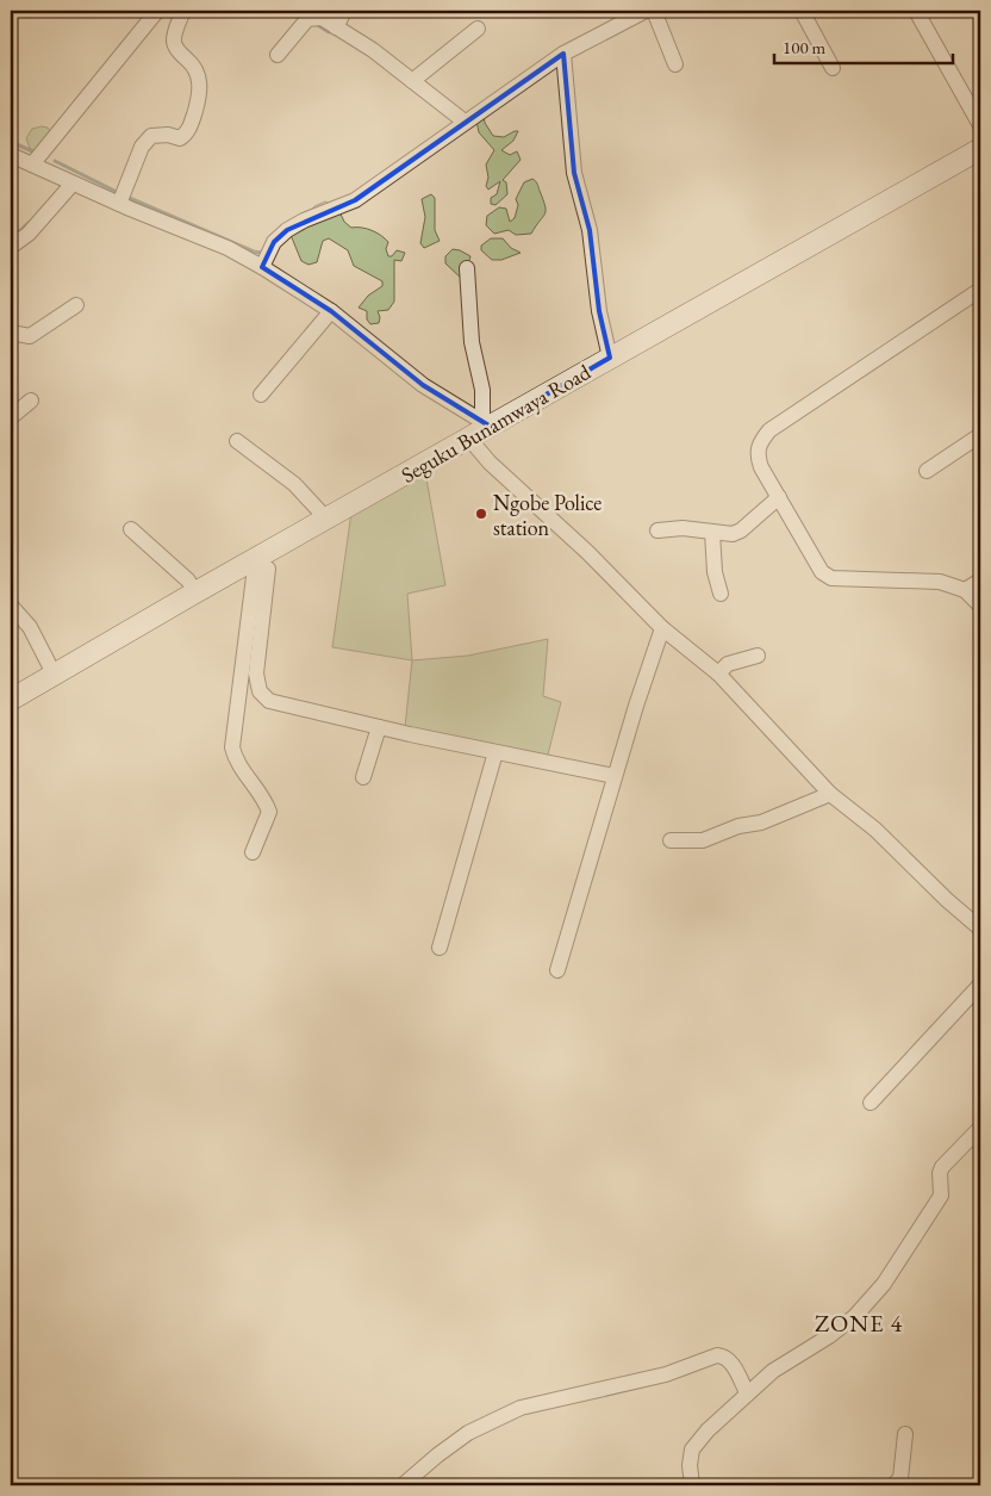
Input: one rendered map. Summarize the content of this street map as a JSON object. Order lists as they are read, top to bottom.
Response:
{
  "streets": {
    "main road": ["Seguku Bunamwaya Road"]
  },
  "districts": ["ZONE 4"],
  "places": ["Ngobe Police station"],
  "scale_bar": "100 m"
}
